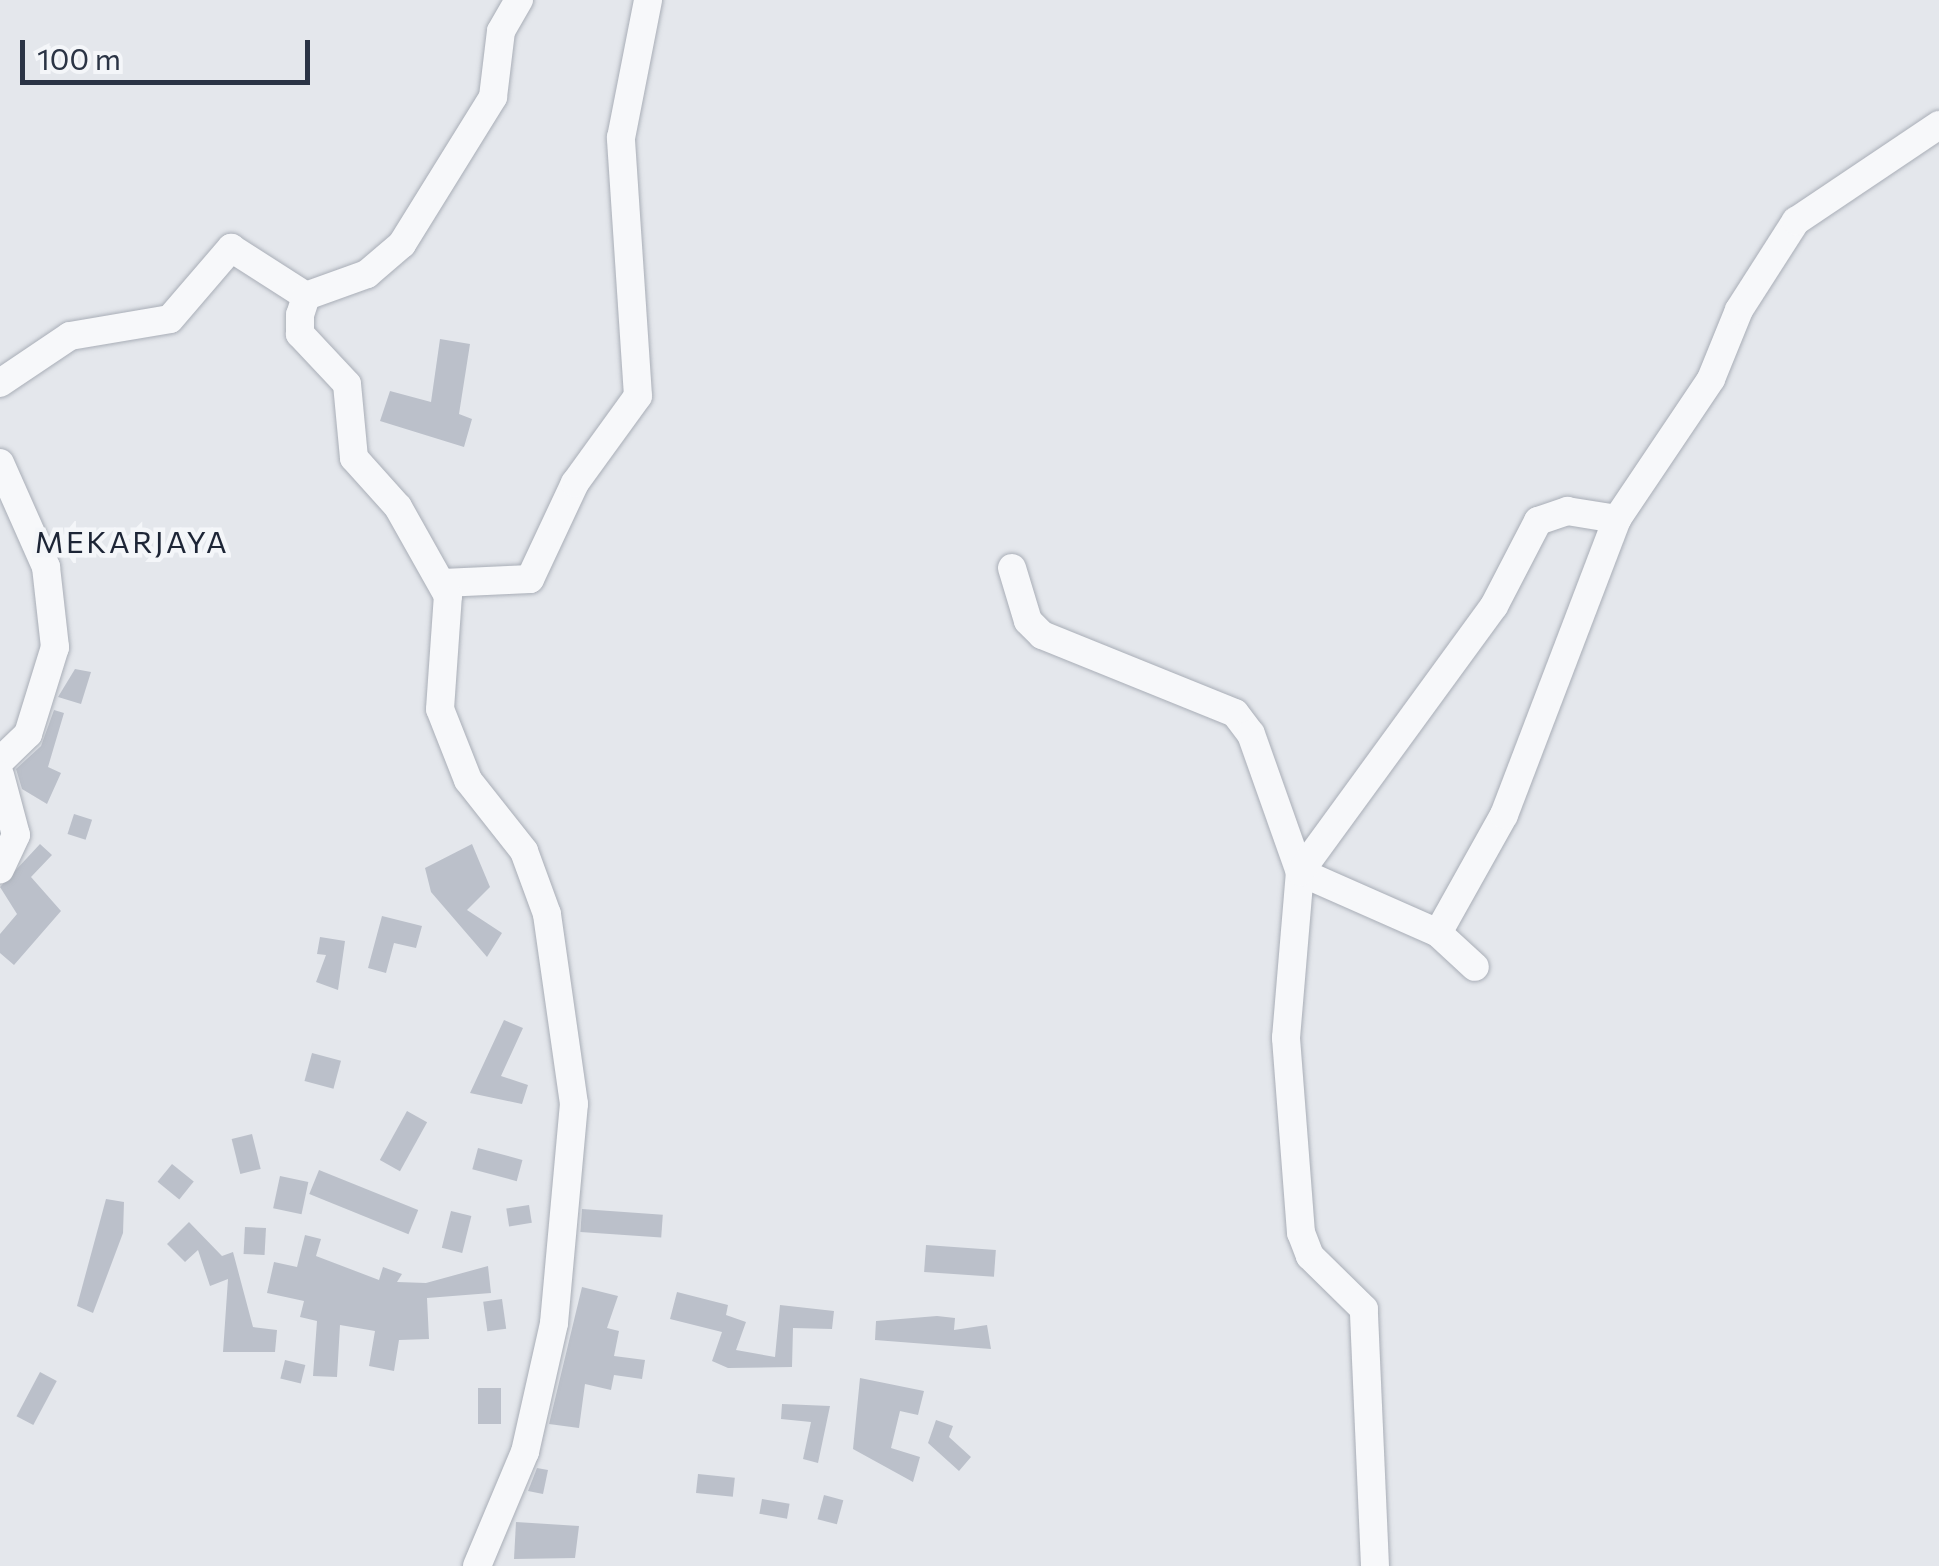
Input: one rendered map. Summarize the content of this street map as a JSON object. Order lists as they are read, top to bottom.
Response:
{
  "districts": ["MEKARJAYA"],
  "scale_bar": "100 m"
}
